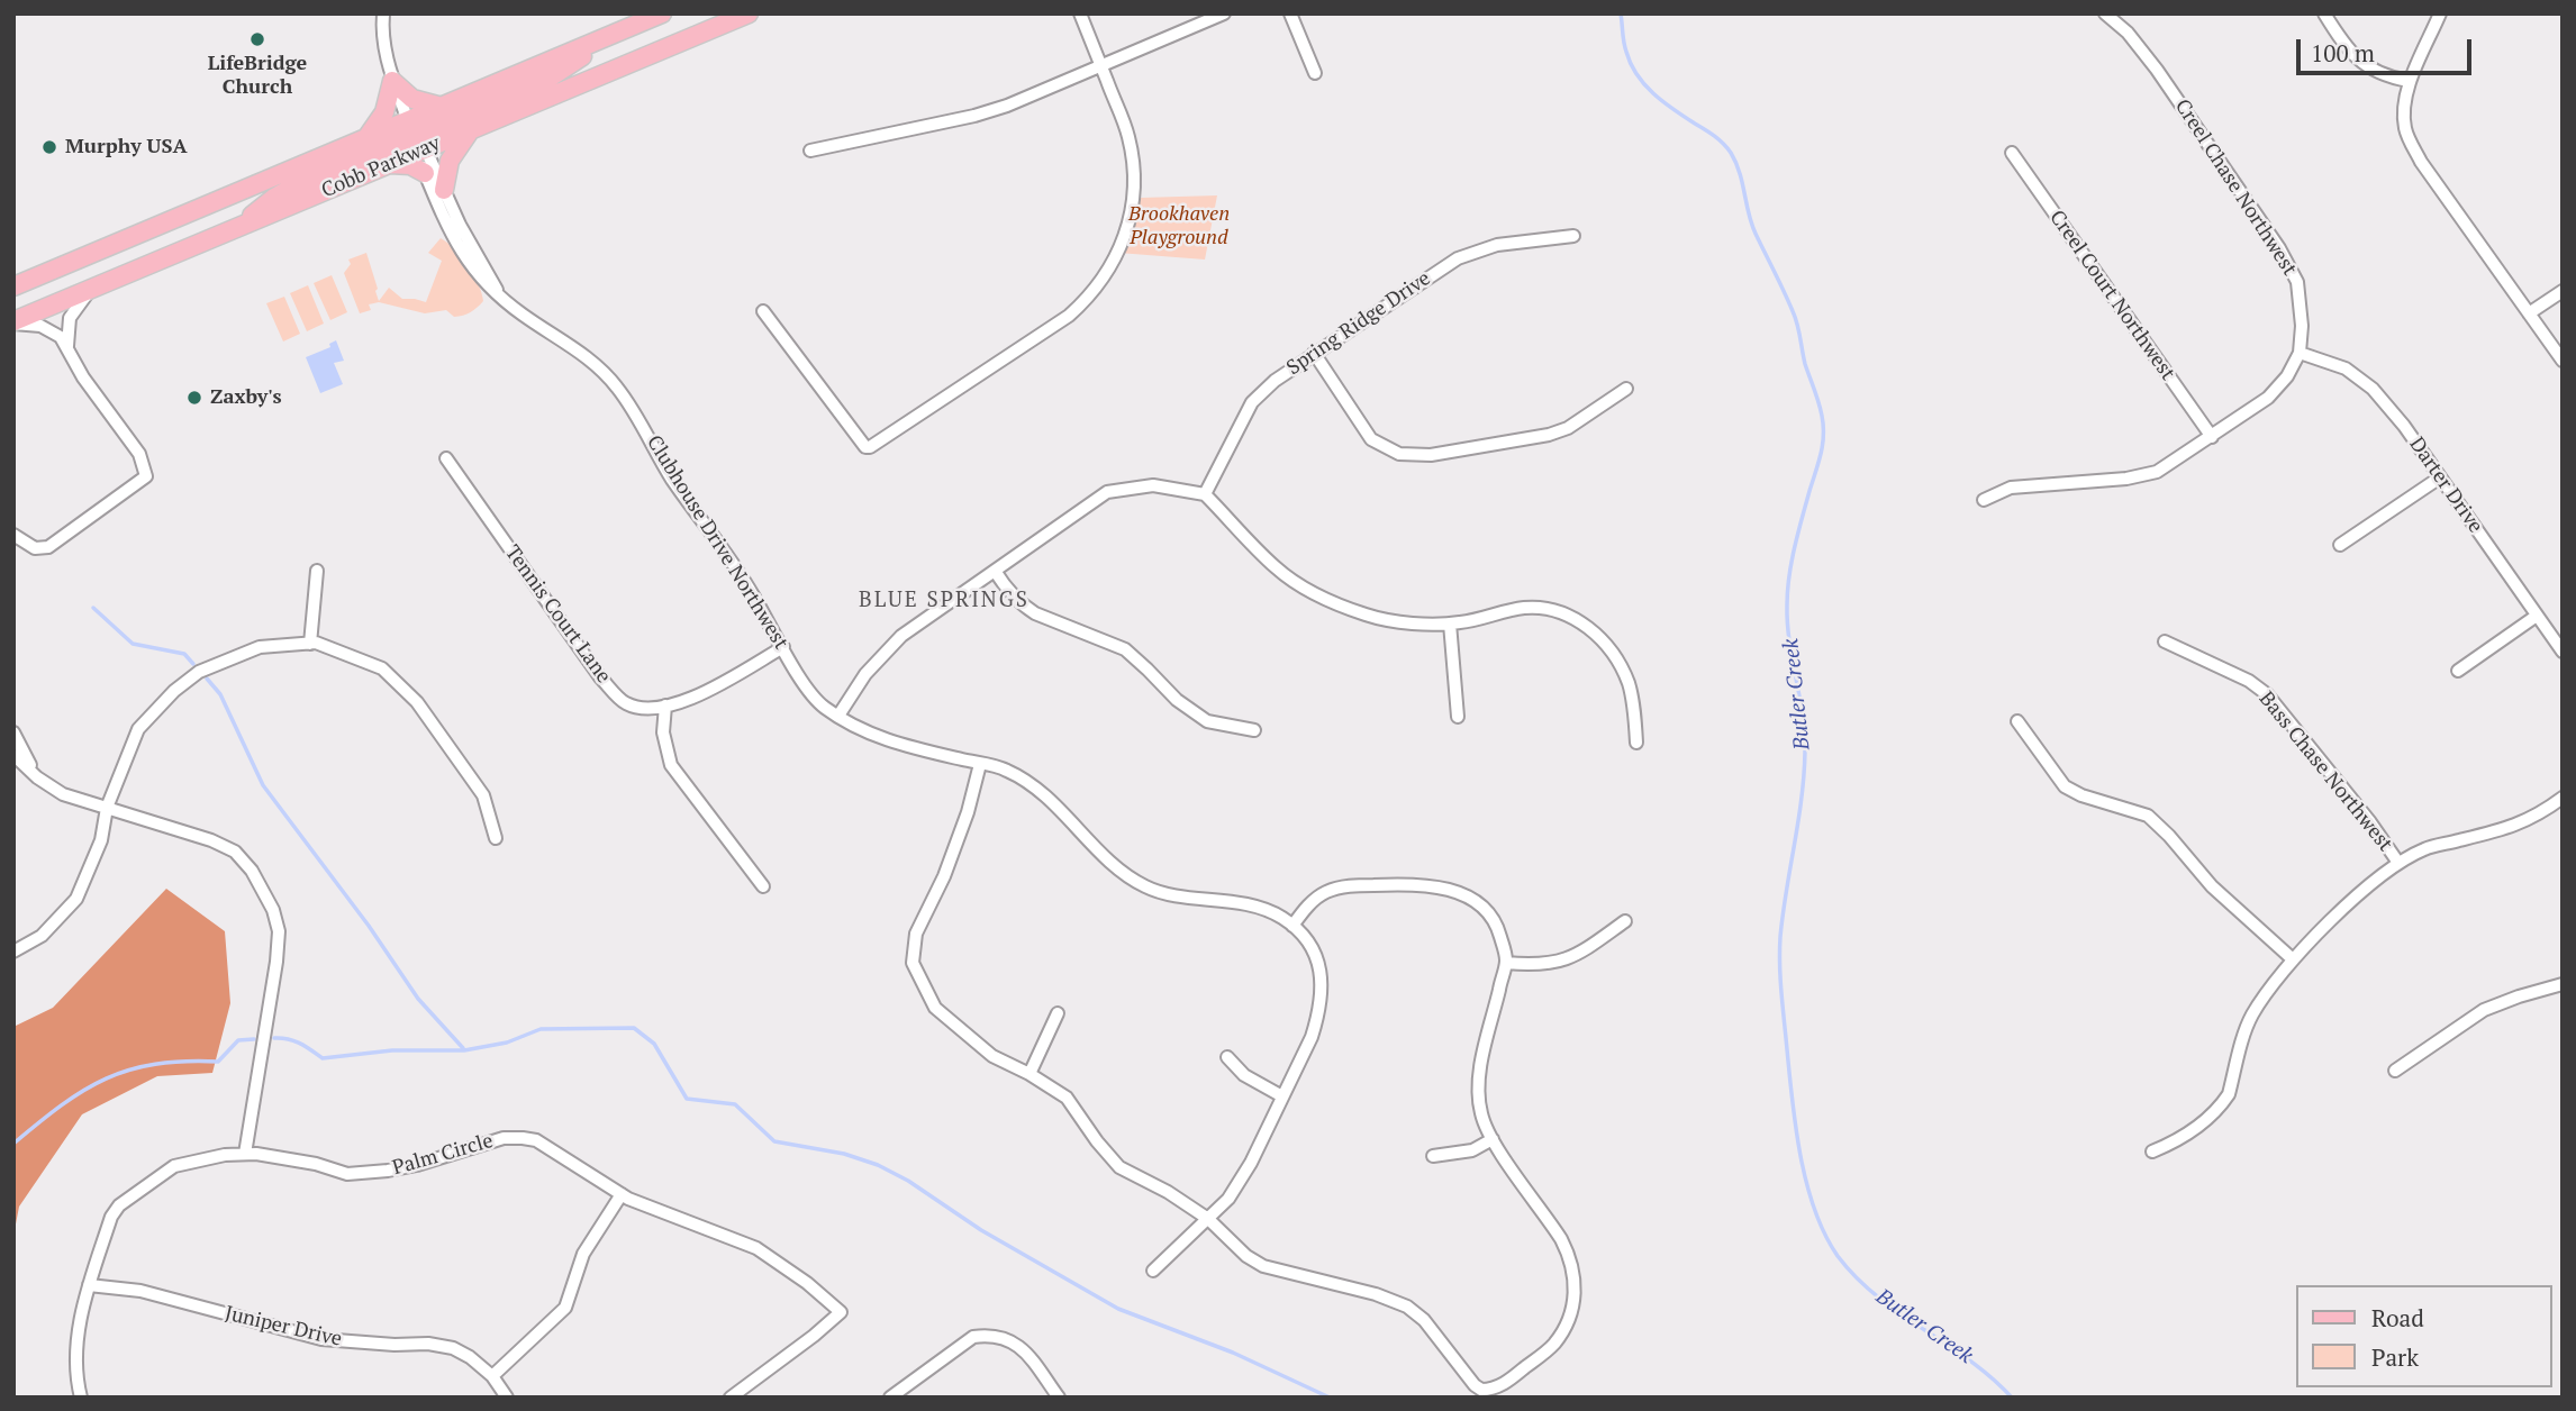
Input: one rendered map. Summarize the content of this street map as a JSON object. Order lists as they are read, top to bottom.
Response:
{
  "streets": {
    "main road": ["Cobb Parkway"],
    "street": [
      "Creel Chase Northwest",
      "Creel Court Northwest",
      "Spring Ridge Drive",
      "Darter Drive",
      "Clubhouse Drive Northwest",
      "Tennis Court Lane",
      "Bass Chase Northwest",
      "Palm Circle",
      "Juniper Drive"
    ]
  },
  "crossings": [
    ["Cobb Parkway", "Clubhouse Drive Northwest"],
    ["Creel Chase Northwest", "Darter Drive"],
    ["Clubhouse Drive Northwest", "Tennis Court Lane"],
    ["Palm Circle", "Juniper Drive"]
  ],
  "districts": ["BLUE SPRINGS"],
  "water": ["Butler Creek"],
  "parks": ["Brookhaven Playground"],
  "places": ["LifeBridge Church", "Murphy USA", "Zaxby's"],
  "legend": ["Road", "Park"],
  "scale_bar": "100 m"
}
